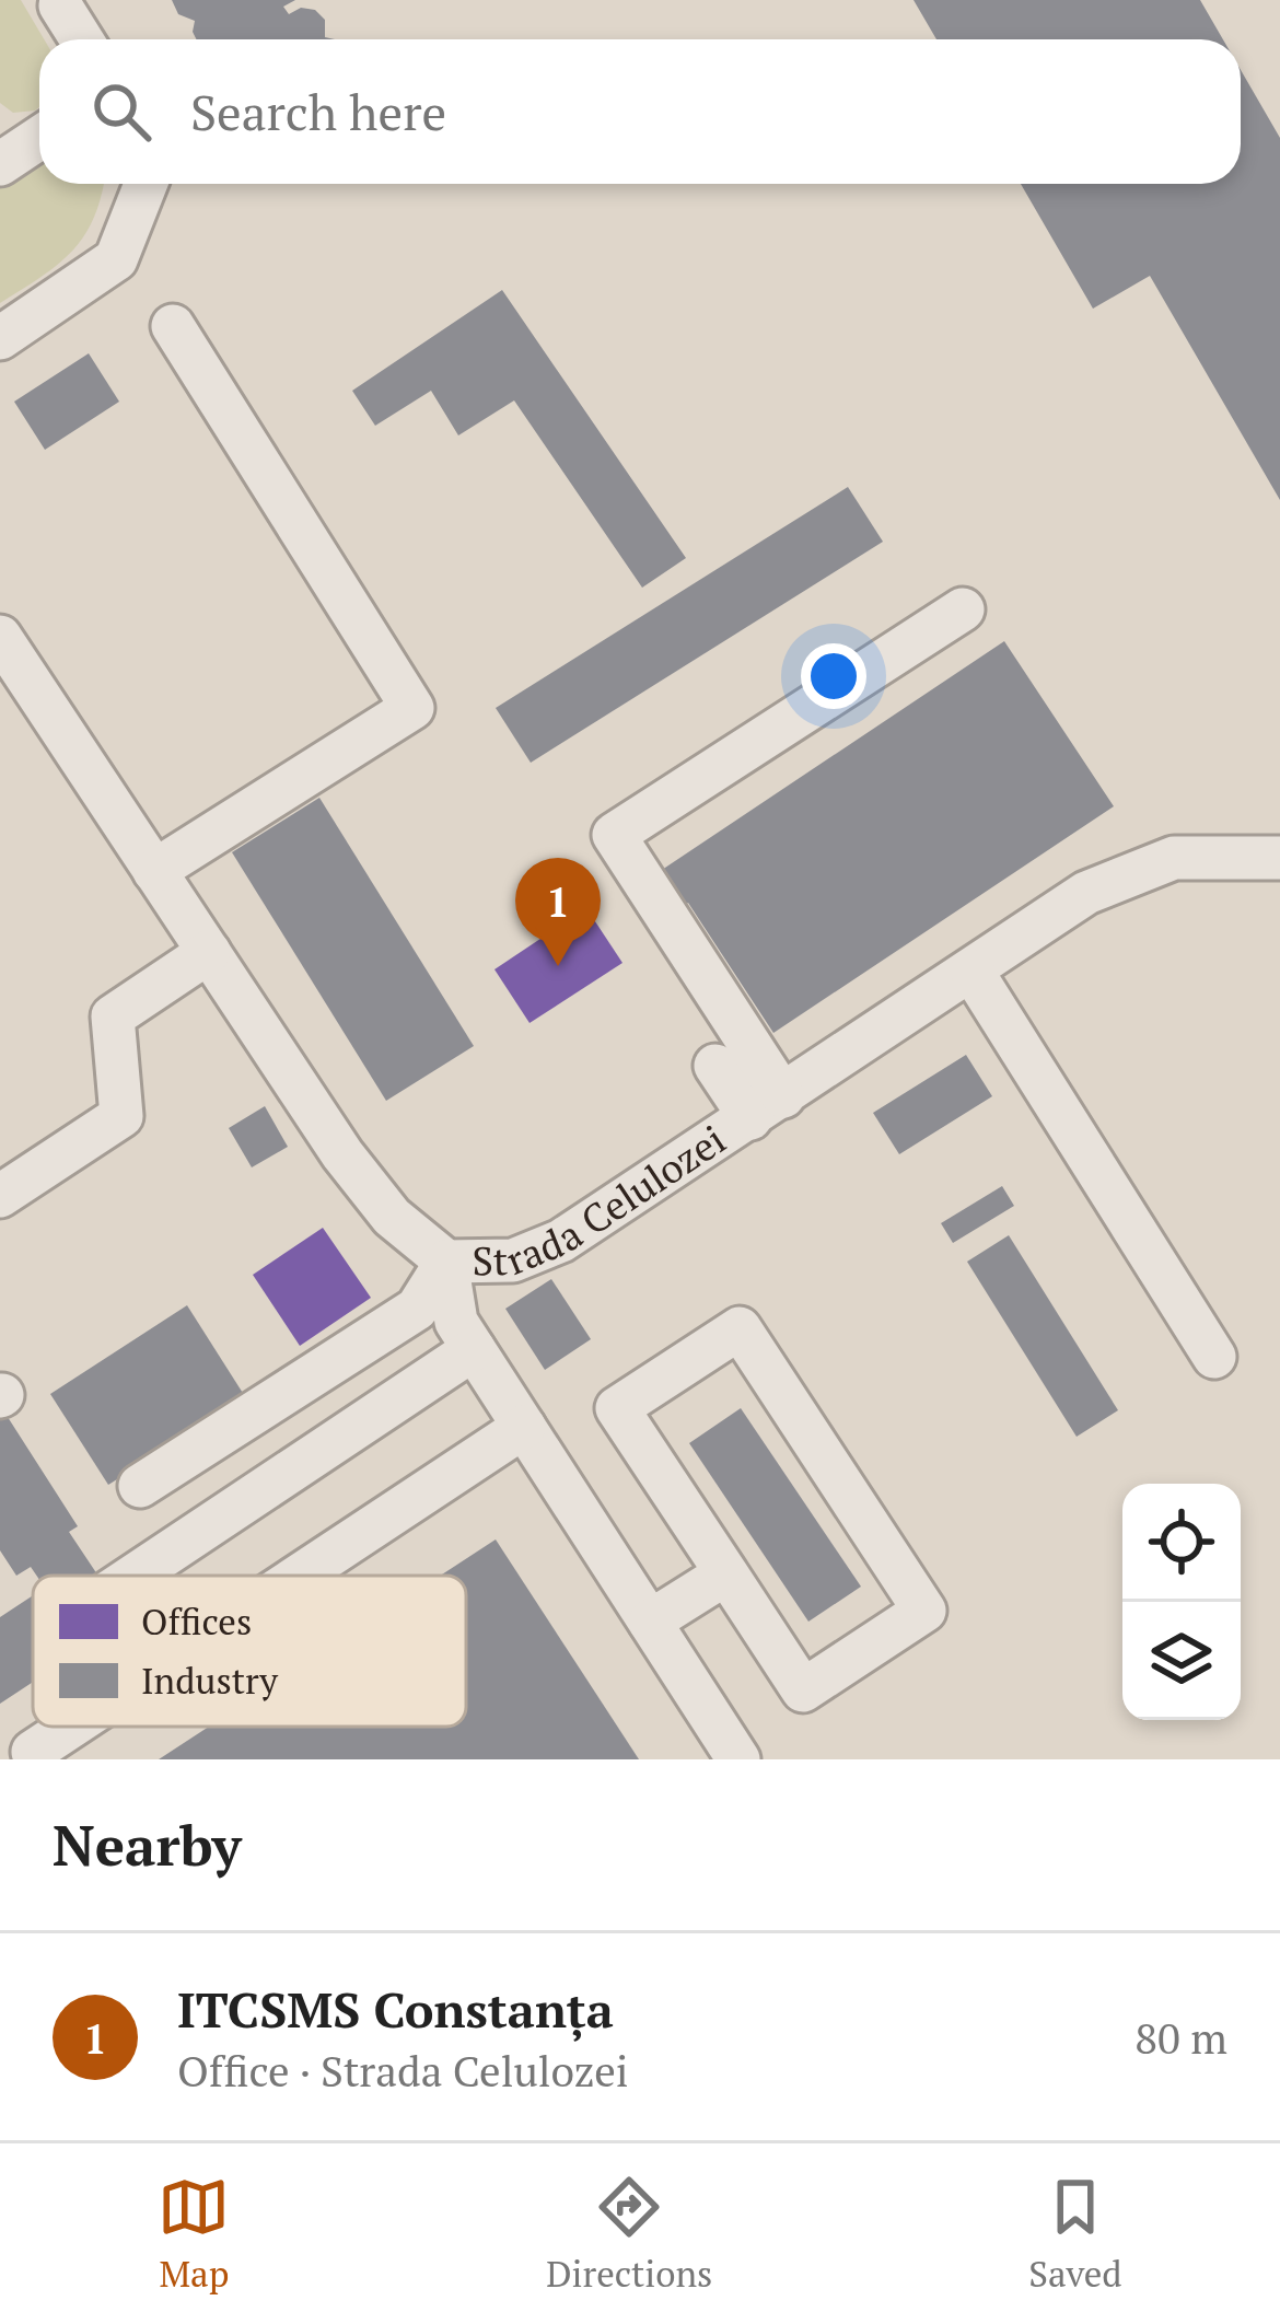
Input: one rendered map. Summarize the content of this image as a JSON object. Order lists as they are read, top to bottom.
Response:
{
  "streets": {
    "street": ["Strada Celulozei"]
  },
  "legend": ["Offices", "Industry"],
  "page": {
    "search": "Search here",
    "pins": "1",
    "heading": "Nearby",
    "list": [
      {
        "mark": "1",
        "name": "ITCSMS Constanța",
        "note": "Office · Strada Celulozei",
        "value": "80 m"
      }
    ],
    "nav": ["Map", "Directions", "Saved"]
  }
}
